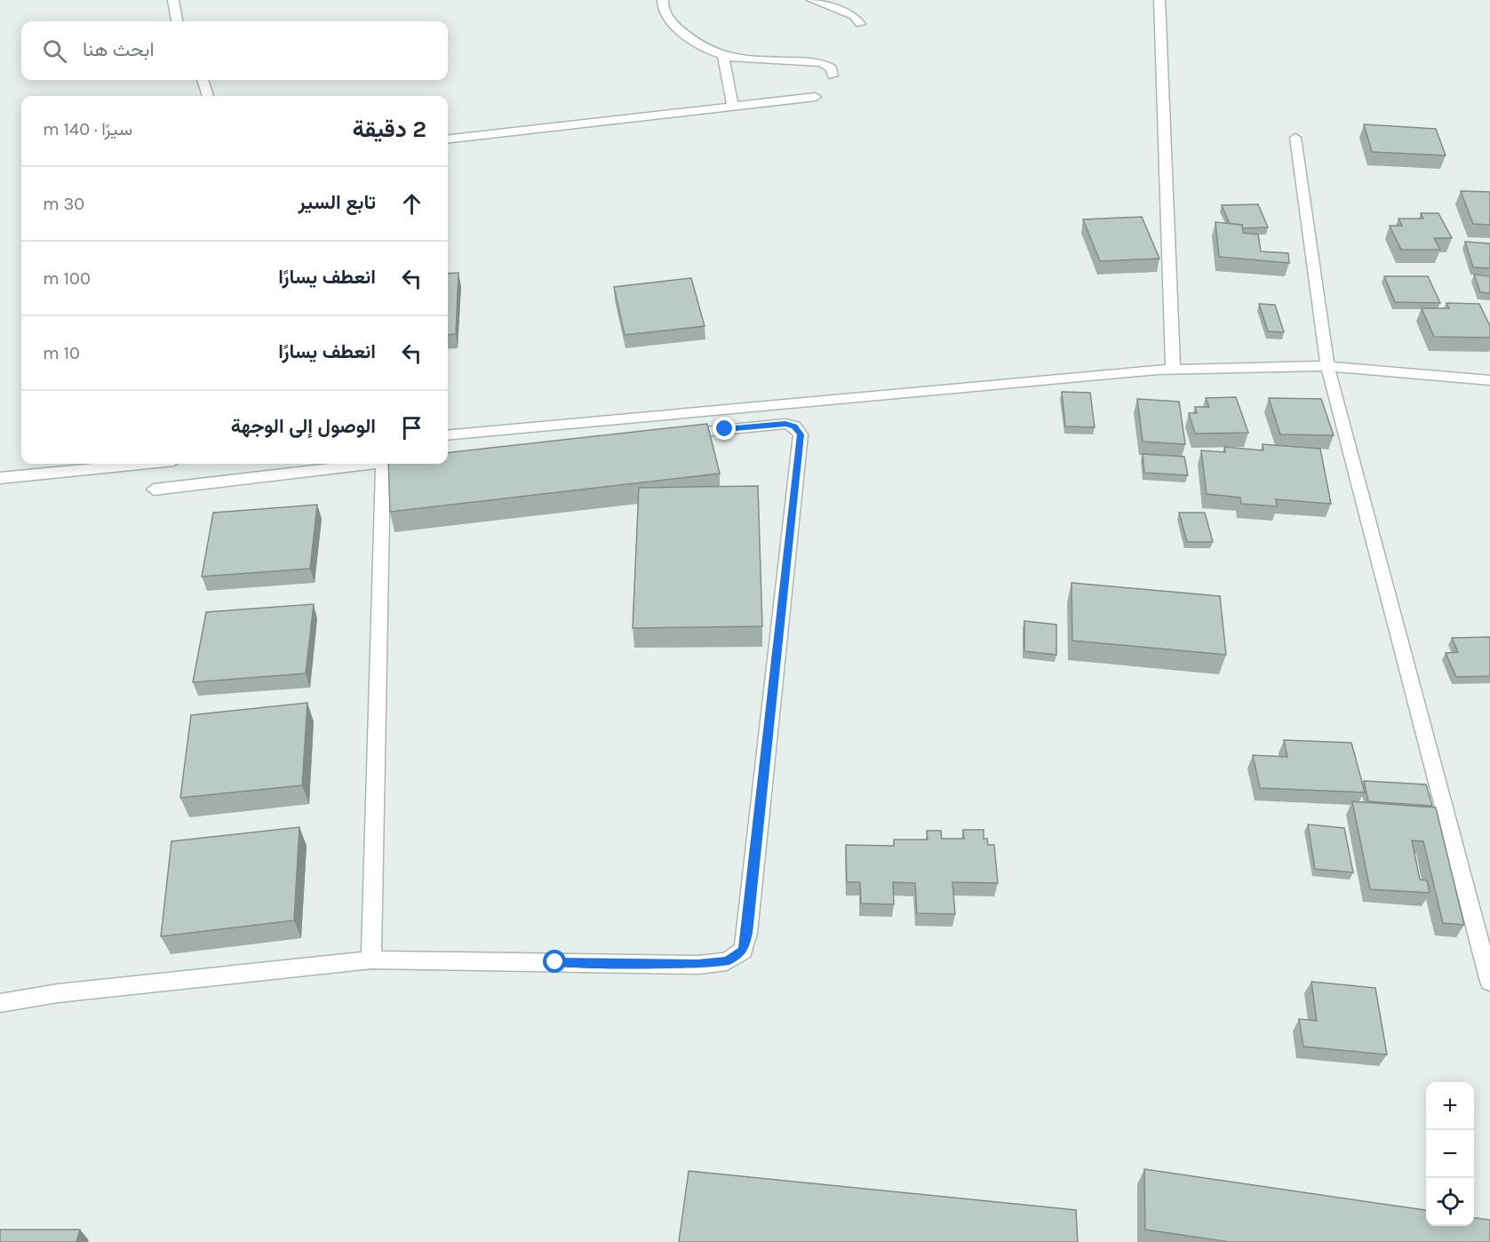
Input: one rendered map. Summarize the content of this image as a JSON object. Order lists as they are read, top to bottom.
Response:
{
  "page": {
    "search": "ابحث هنا",
    "heading": ["2 دقيقة", "سيرًا · 140 m"],
    "list": [
      ["تابع السير", "30 m"],
      ["انعطف يسارًا", "100 m"],
      ["انعطف يسارًا", "10 m"],
      "الوصول إلى الوجهة"
    ],
    "map_buttons": ["+", "−"]
  }
}
